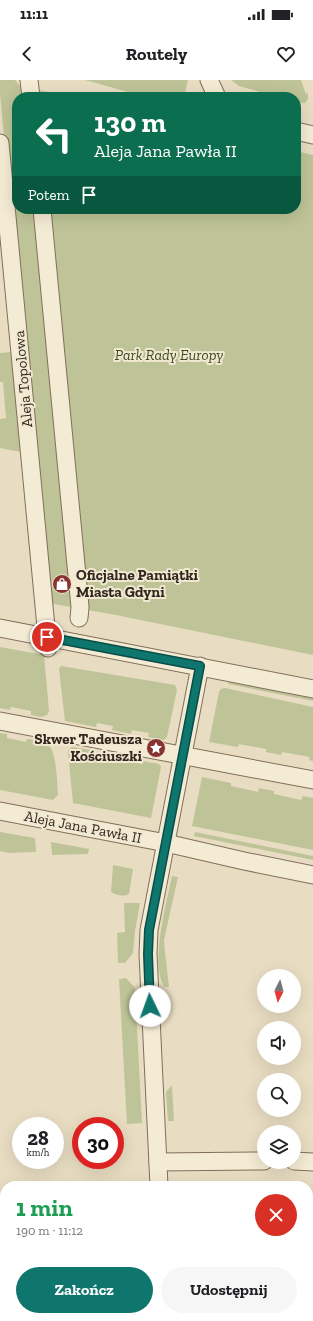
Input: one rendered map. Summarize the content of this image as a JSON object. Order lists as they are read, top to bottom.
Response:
{
  "streets": {
    "street": ["Aleja Topolowa", "Aleja Jana Pawła II"]
  },
  "parks": ["Park Rady Europy"],
  "places": {
    "shop": ["Oficjalne Pamiątki Miasta Gdyni"],
    "place": ["Skwer Tadeusza Kościuszki"]
  },
  "north": "bottom",
  "page": {
    "status": "11:11",
    "header": "Routely",
    "turn": ["130 m", "Aleja Jana Pawła II"],
    "then": "Potem",
    "speed": "28 km/h",
    "limit": "30",
    "heading": ["1 min", "190 m · 11:12"],
    "buttons": ["Zakończ", "Udostępnij"]
  }
}
